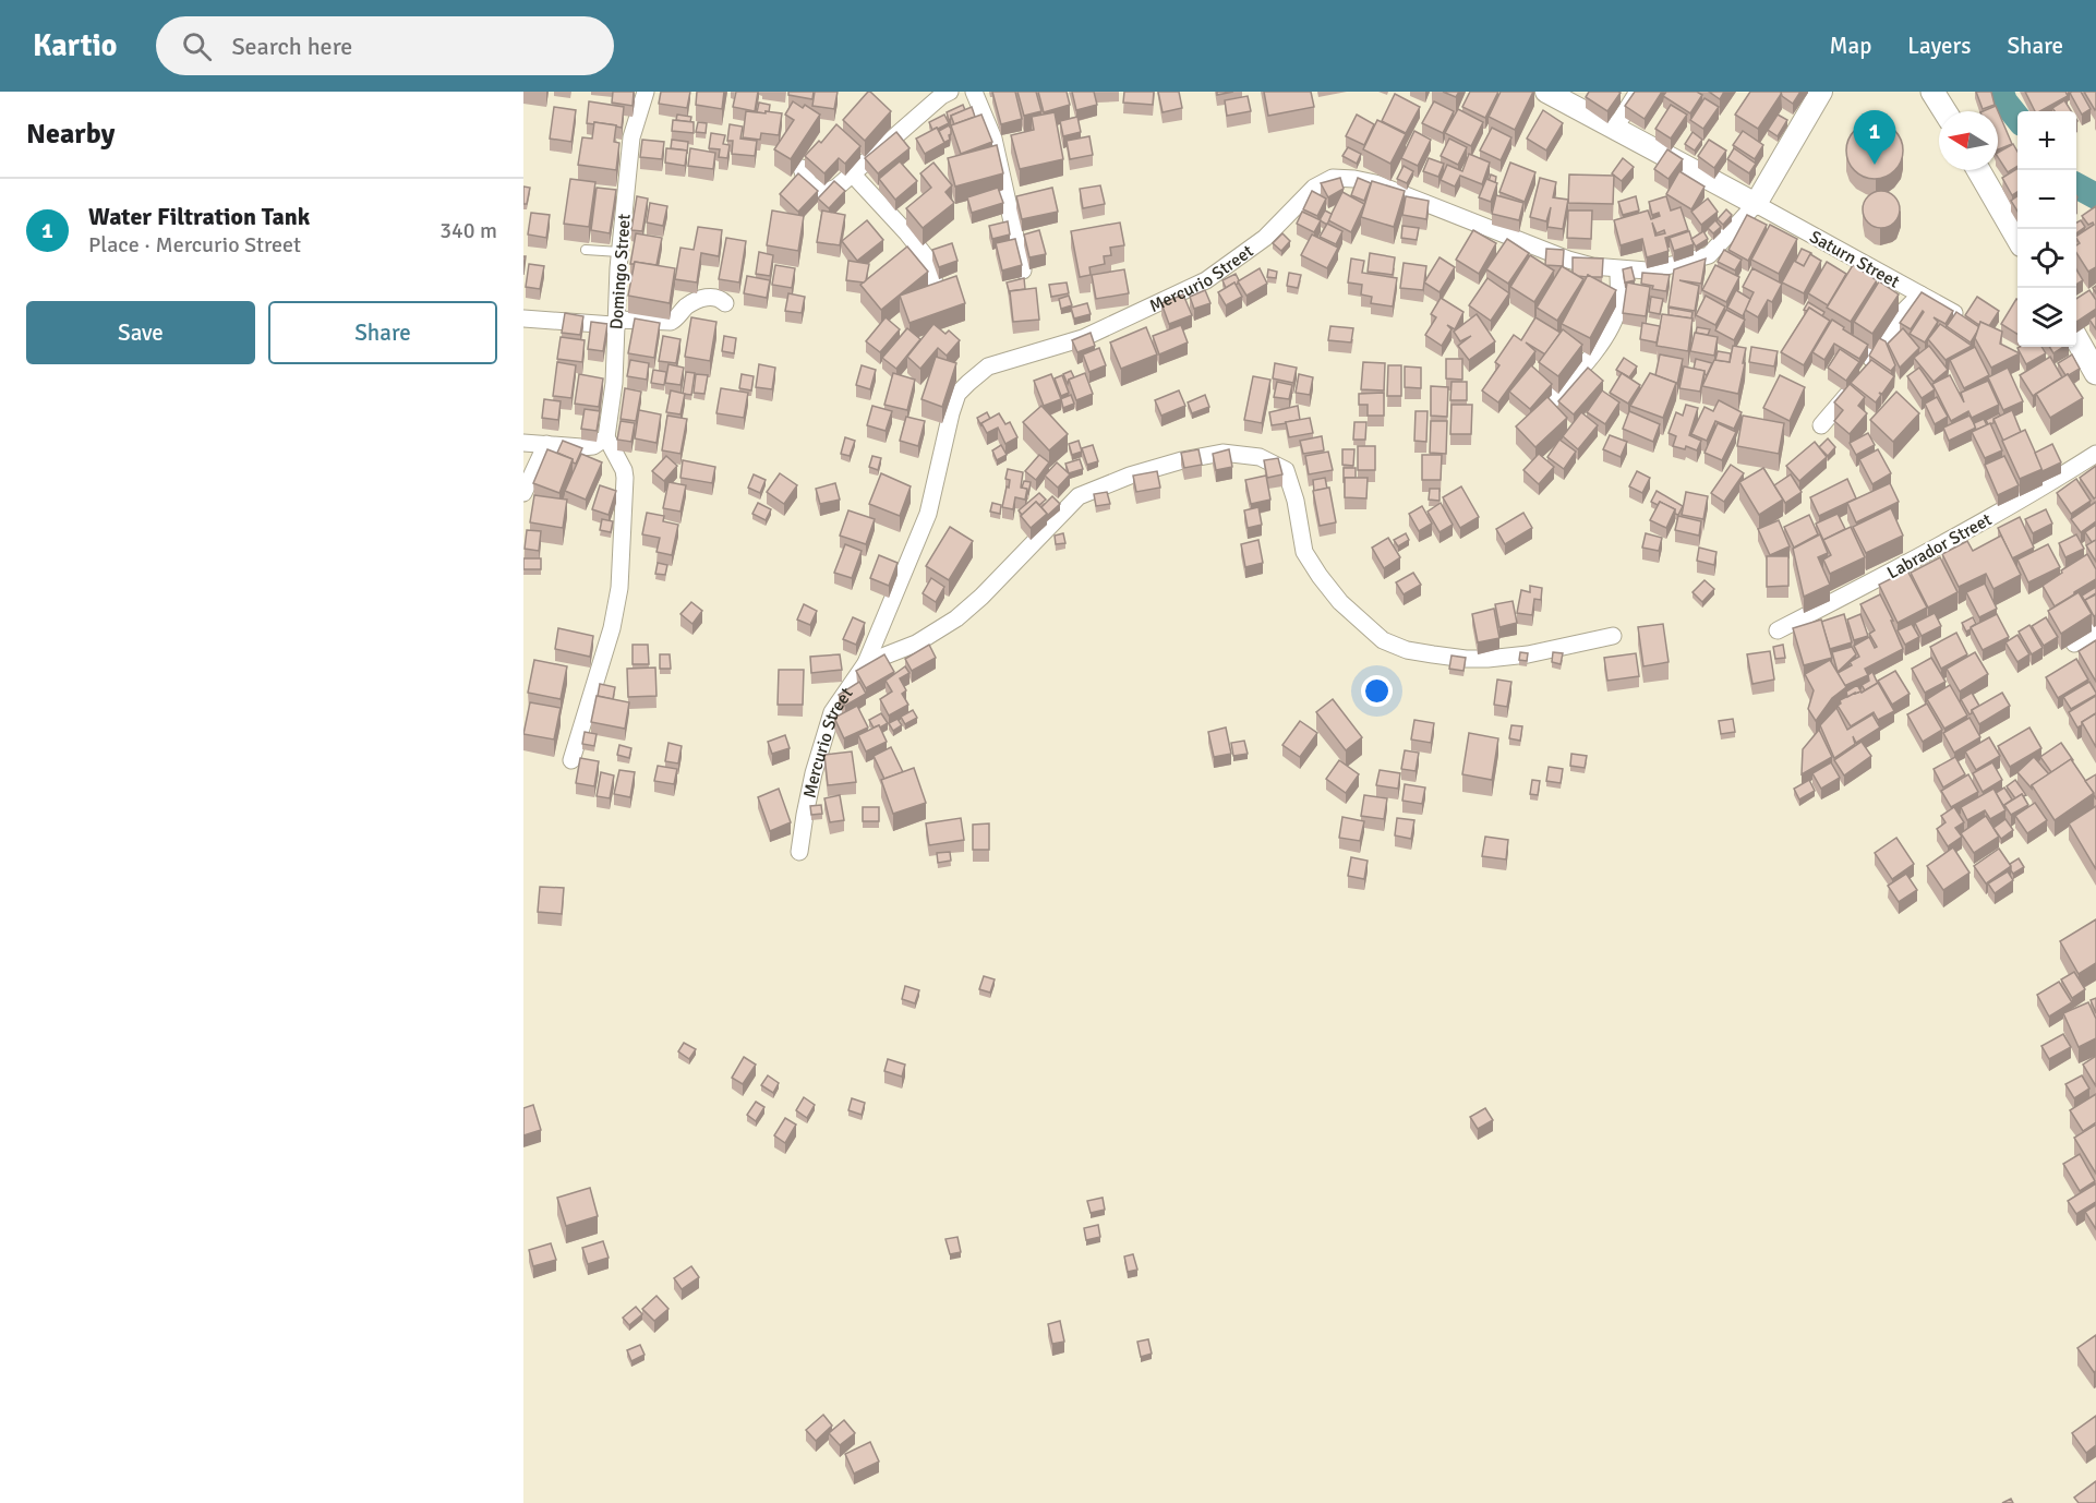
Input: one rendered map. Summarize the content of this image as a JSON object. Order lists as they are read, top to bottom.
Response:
{
  "streets": {
    "street": [
      "Saturn Street",
      "Domingo Street",
      "Mercurio Street",
      "Labrador Street"
    ]
  },
  "crossings": [
    ["Saturn Street", "Mercurio Street"]
  ],
  "north": "left",
  "page": {
    "header": "Kartio",
    "search": "Search here",
    "nav": ["Map", "Layers", "Share"],
    "heading": "Nearby",
    "pins": "1",
    "map_buttons": ["+", "−"],
    "list": [
      {
        "mark": "1",
        "name": "Water Filtration Tank",
        "note": "Place · Mercurio Street",
        "value": "340 m"
      }
    ],
    "buttons": ["Save", "Share"]
  }
}
